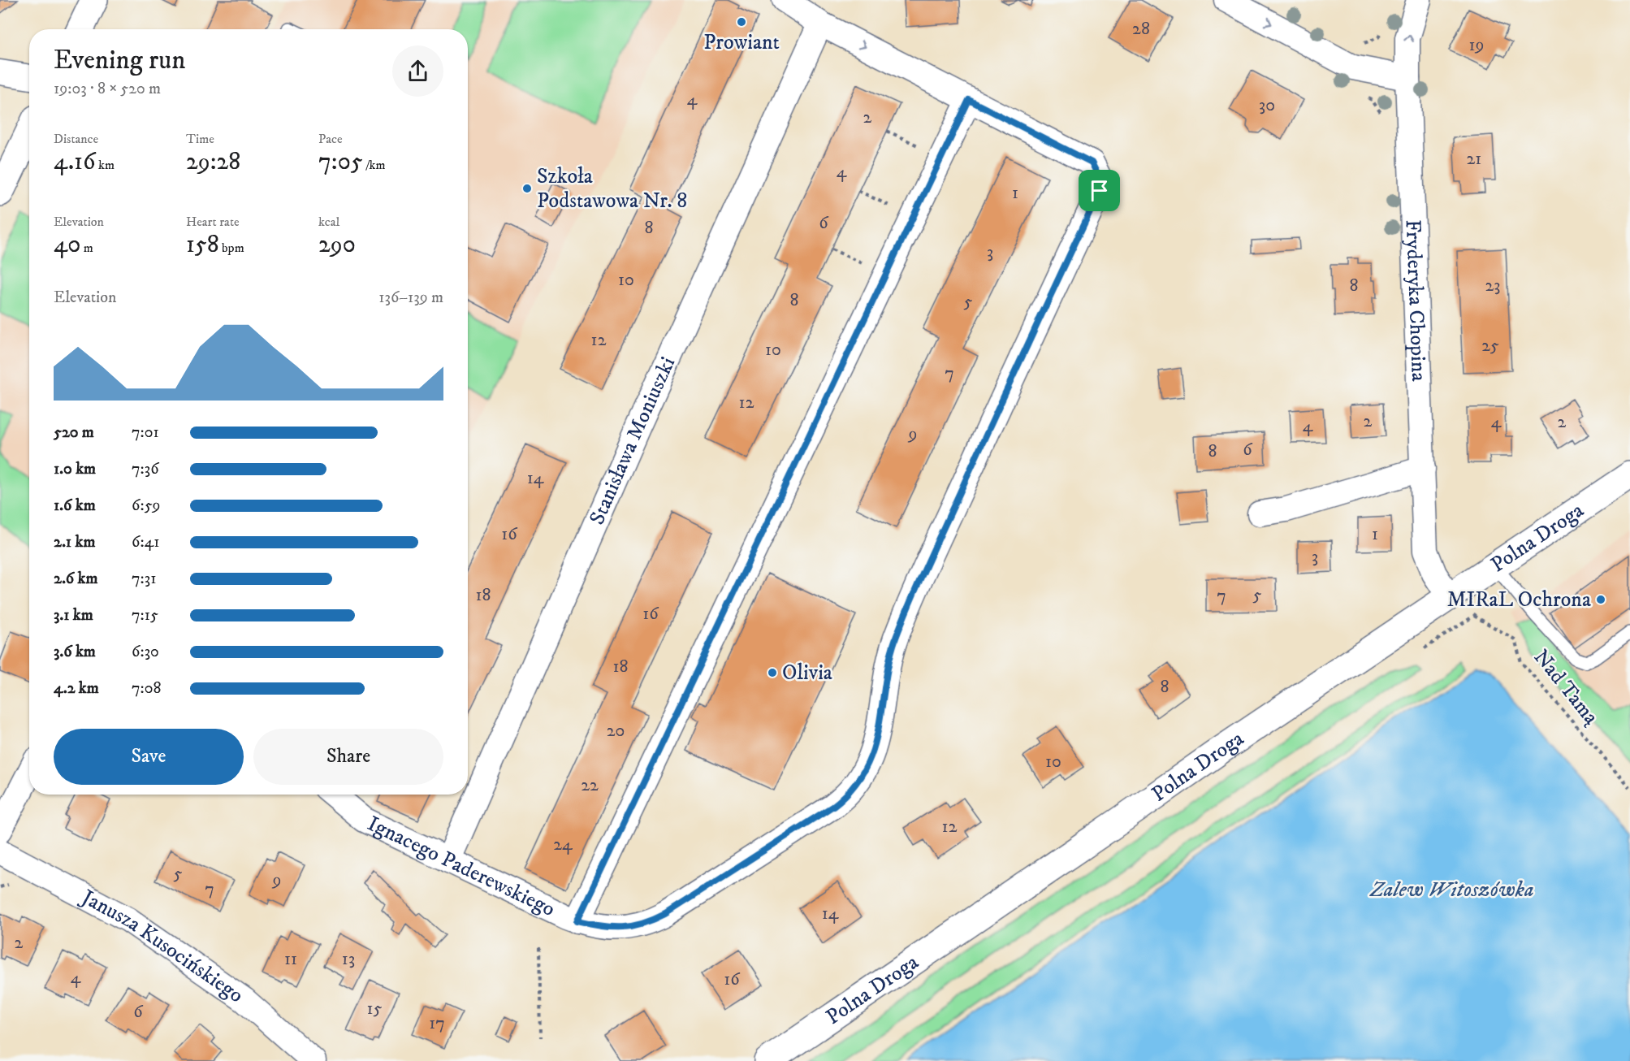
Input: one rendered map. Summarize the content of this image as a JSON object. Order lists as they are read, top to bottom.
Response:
{
  "streets": {
    "street": [
      "Fryderyka Chopina",
      "Stanisława Moniuszki",
      "Polna Droga",
      "Ignacego Paderewskiego",
      "Janusza Kusocińskiego"
    ],
    "path": ["Nad Tamą"]
  },
  "crossings": [
    ["Fryderyka Chopina", "Polna Droga"],
    ["Stanisława Moniuszki", "Ignacego Paderewskiego"]
  ],
  "water": ["Zalew Witoszówka"],
  "places": [
    "Prowiant",
    "Szkoła Podstawowa Nr. 8",
    "MIRaL Ochrona",
    "Olivia"
  ],
  "house_numbers": [
    "28",
    "19",
    "4",
    "30",
    "2",
    "21",
    "4",
    "1",
    "6",
    "8",
    "3",
    "10",
    "8",
    "23",
    "8",
    "5",
    "12",
    "25",
    "10",
    "7",
    "12",
    "2",
    "4",
    "2",
    "4",
    "9",
    "6",
    "8",
    "14",
    "16",
    "1",
    "3",
    "18",
    "5",
    "7",
    "16",
    "18",
    "8",
    "20",
    "10",
    "22",
    "12",
    "24",
    "5",
    "9",
    "7",
    "14",
    "2",
    "11",
    "13",
    "4",
    "16",
    "15",
    "6",
    "17"
  ],
  "page": {
    "heading": ["Evening run", "19:03 · 8 × 520 m"],
    "stats": [
      ["Distance", "4.16 km"],
      ["Time", "29:28"],
      ["Pace", "7:05 /km"],
      ["Elevation", "40 m"],
      ["Heart rate", "158 bpm"],
      ["kcal", "290"]
    ],
    "chart": ["Elevation", "136–139 m"],
    "list": [
      {
        "name": "520 m",
        "note": "7:01"
      },
      {
        "name": "1.0 km",
        "note": "7:36"
      },
      {
        "name": "1.6 km",
        "note": "6:59"
      },
      {
        "name": "2.1 km",
        "note": "6:41"
      },
      {
        "name": "2.6 km",
        "note": "7:31"
      },
      {
        "name": "3.1 km",
        "note": "7:15"
      },
      {
        "name": "3.6 km",
        "note": "6:30"
      },
      {
        "name": "4.2 km",
        "note": "7:08"
      }
    ],
    "buttons": ["Save", "Share"]
  }
}
